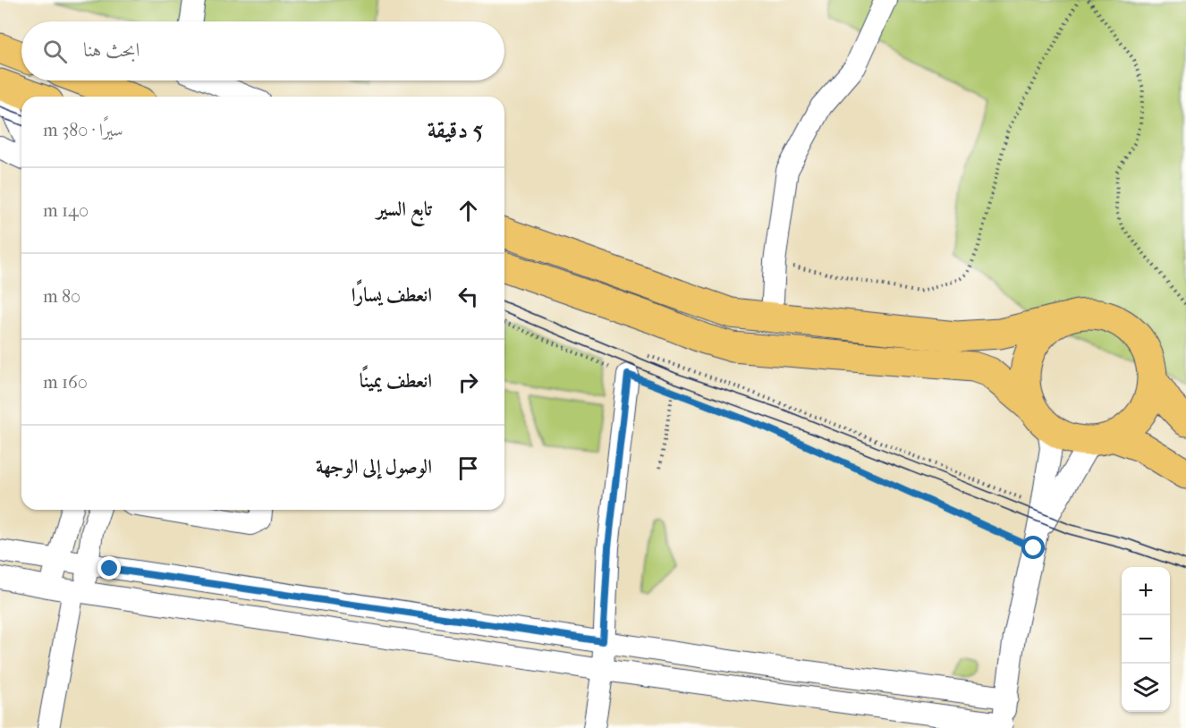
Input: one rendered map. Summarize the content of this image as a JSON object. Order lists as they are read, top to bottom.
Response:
{
  "page": {
    "search": "ابحث هنا",
    "heading": ["5 دقيقة", "سيرًا · 380 m"],
    "list": [
      ["تابع السير", "140 m"],
      ["انعطف يسارًا", "80 m"],
      ["انعطف يمينًا", "160 m"],
      "الوصول إلى الوجهة"
    ],
    "map_buttons": ["+", "−"]
  }
}
